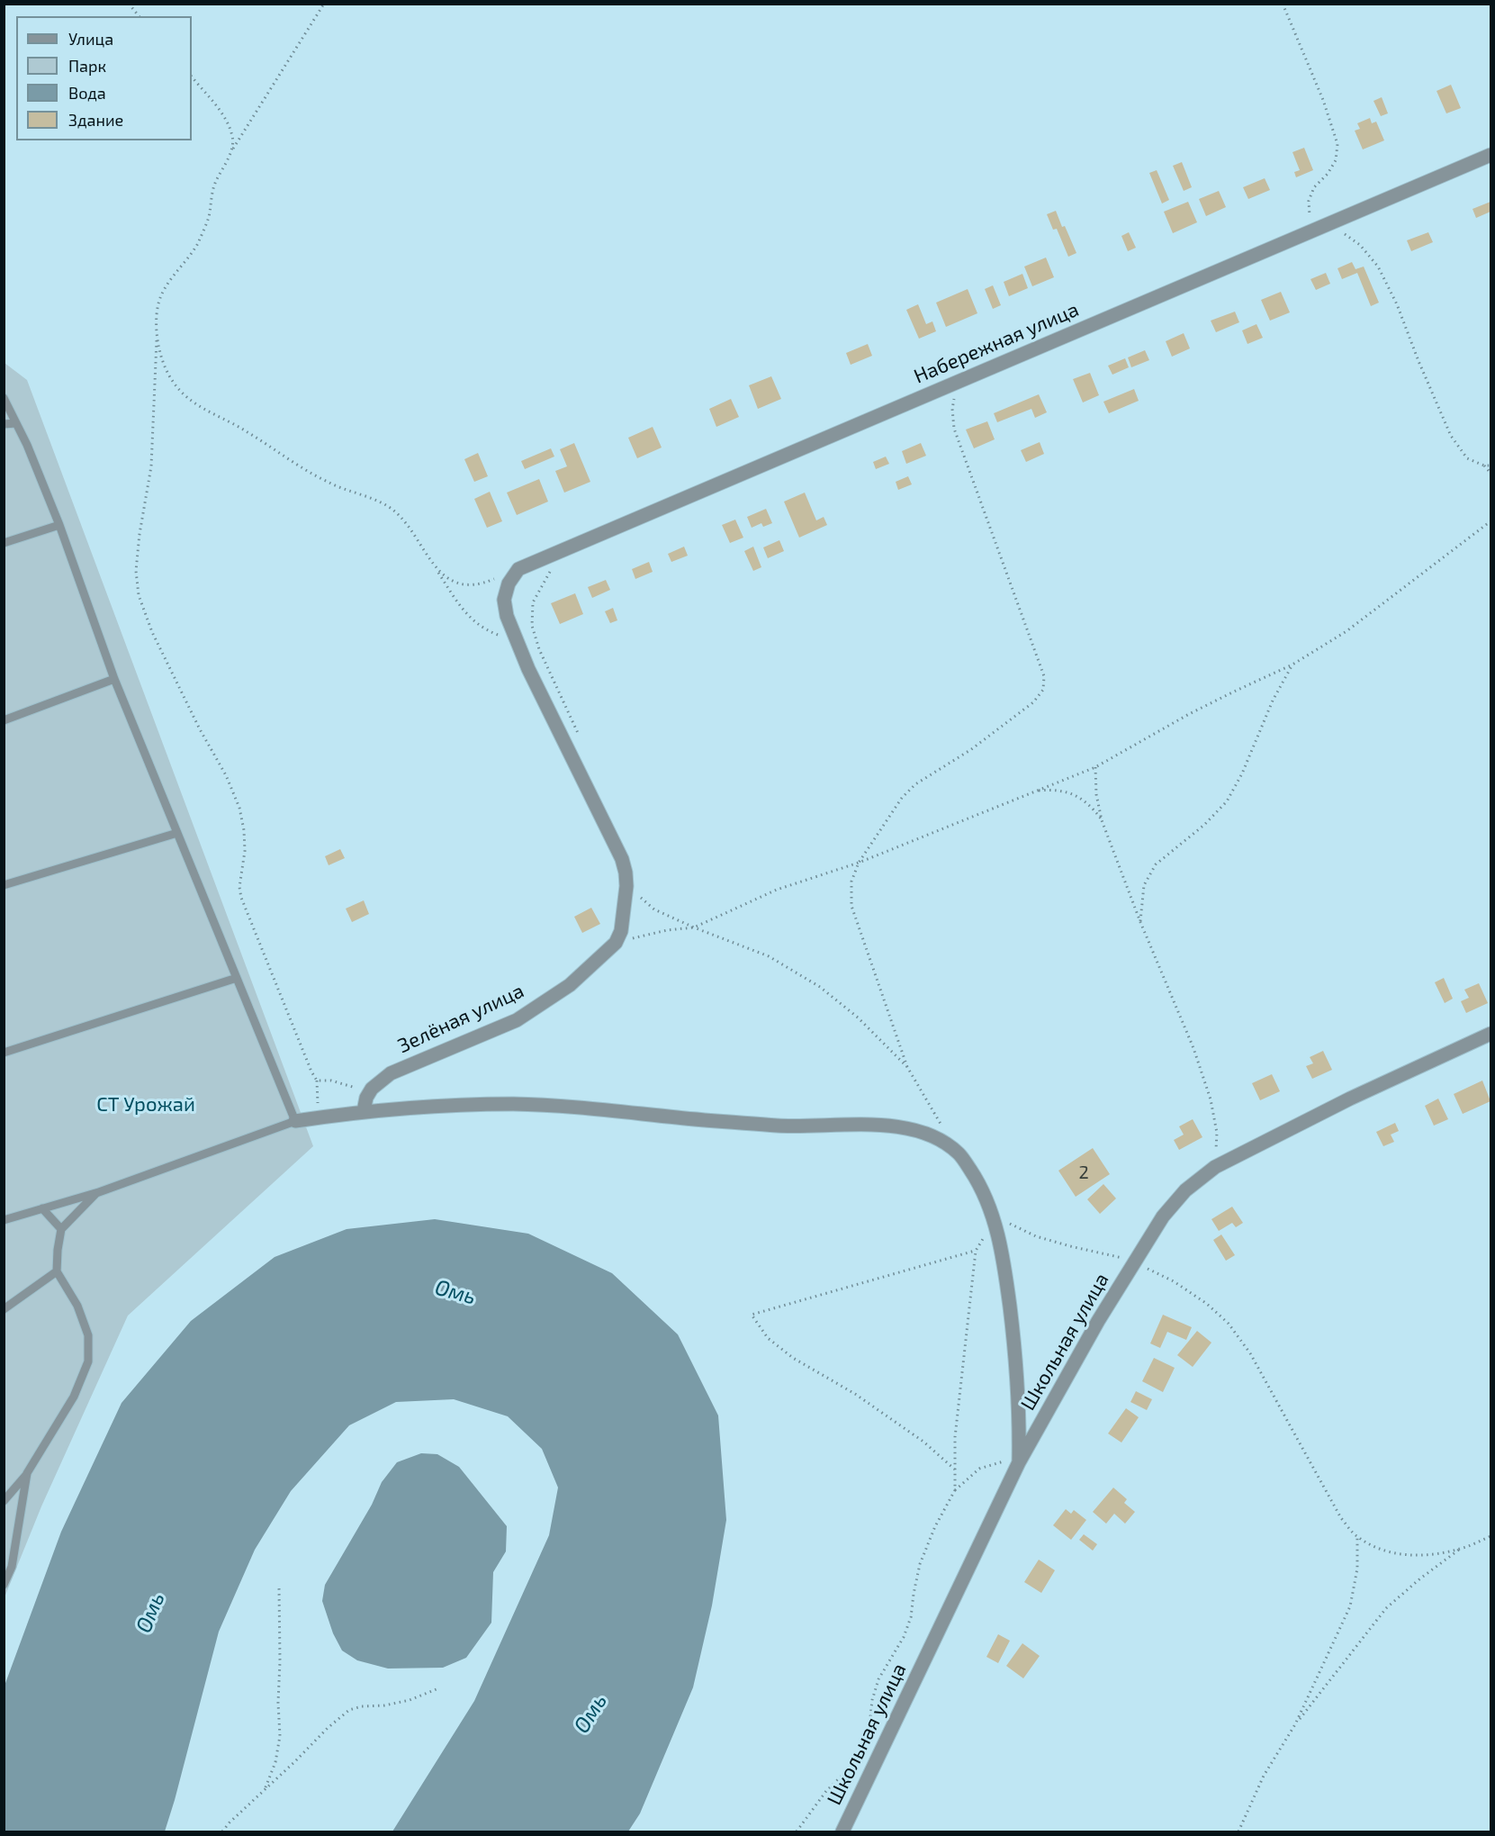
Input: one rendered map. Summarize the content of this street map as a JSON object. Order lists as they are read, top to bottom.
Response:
{
  "streets": {
    "street": ["Набережная улица", "Зелёная улица", "Школьная улица"]
  },
  "water": ["Омь"],
  "parks": ["СТ Урожай"],
  "house_numbers": ["2"],
  "legend": [
    "Улица",
    "Парк",
    "Вода",
    "Здание"
  ]
}
